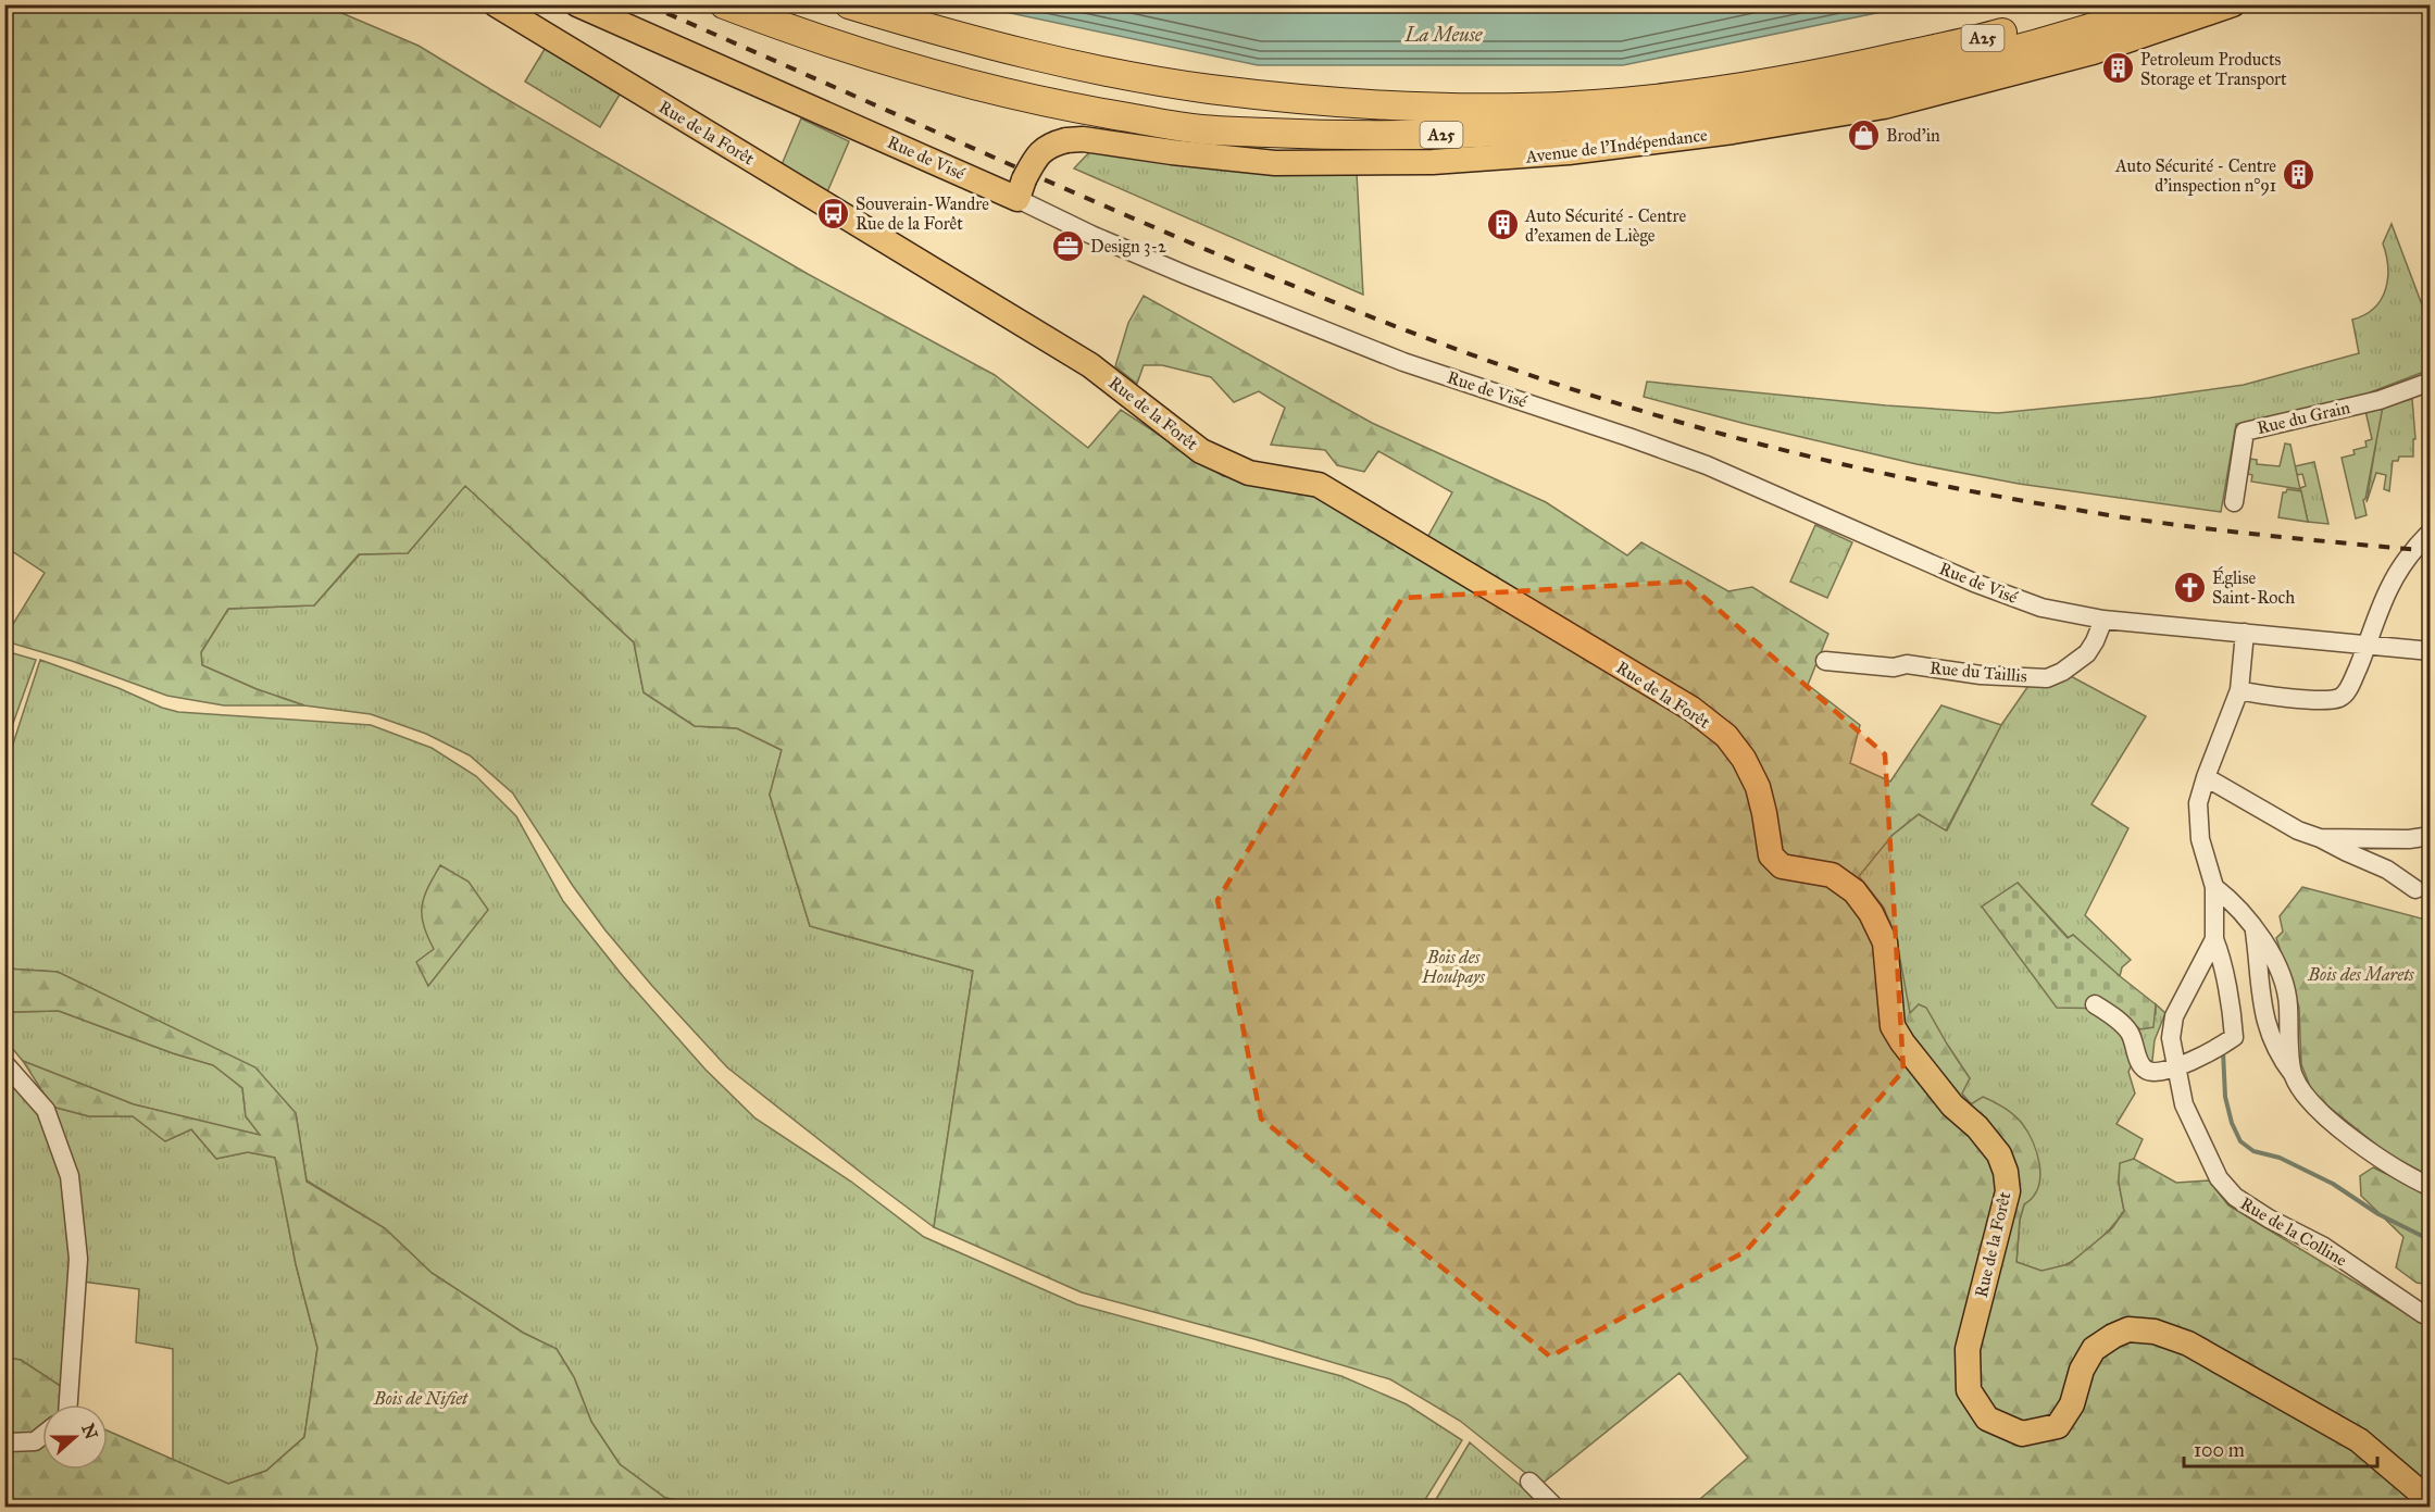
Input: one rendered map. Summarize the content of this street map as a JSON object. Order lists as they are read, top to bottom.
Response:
{
  "streets": {
    "highway": ["A25"],
    "main road": ["Rue de la Forêt", "Avenue de l'Indépendance", "Rue de Visé"],
    "street": ["Rue du Grain", "Rue du Taillis", "Rue de la Colline"]
  },
  "crossings": [
    ["Avenue de l'Indépendance", "Rue de Visé"],
    ["Rue de Visé", "Rue du Taillis"],
    ["Rue de Visé", "Rue de la Colline"]
  ],
  "water": ["La Meuse"],
  "parks": ["Bois des Houlpays", "Bois des Marets", "Bois de Nifiet"],
  "places": {
    "building": ["Petroleum Products Storage et Transport", "Auto Sécurité - Centre d'inspection n°91", "Auto Sécurité - Centre d'examen de Liège"],
    "shop": ["Brod'in"],
    "bus stop": ["Souverain-Wandre Rue de la Forêt"],
    "office": ["Design 3-2"],
    "church": ["Église Saint-Roch"]
  },
  "scale_bar": "100 m",
  "north": "right"
}
